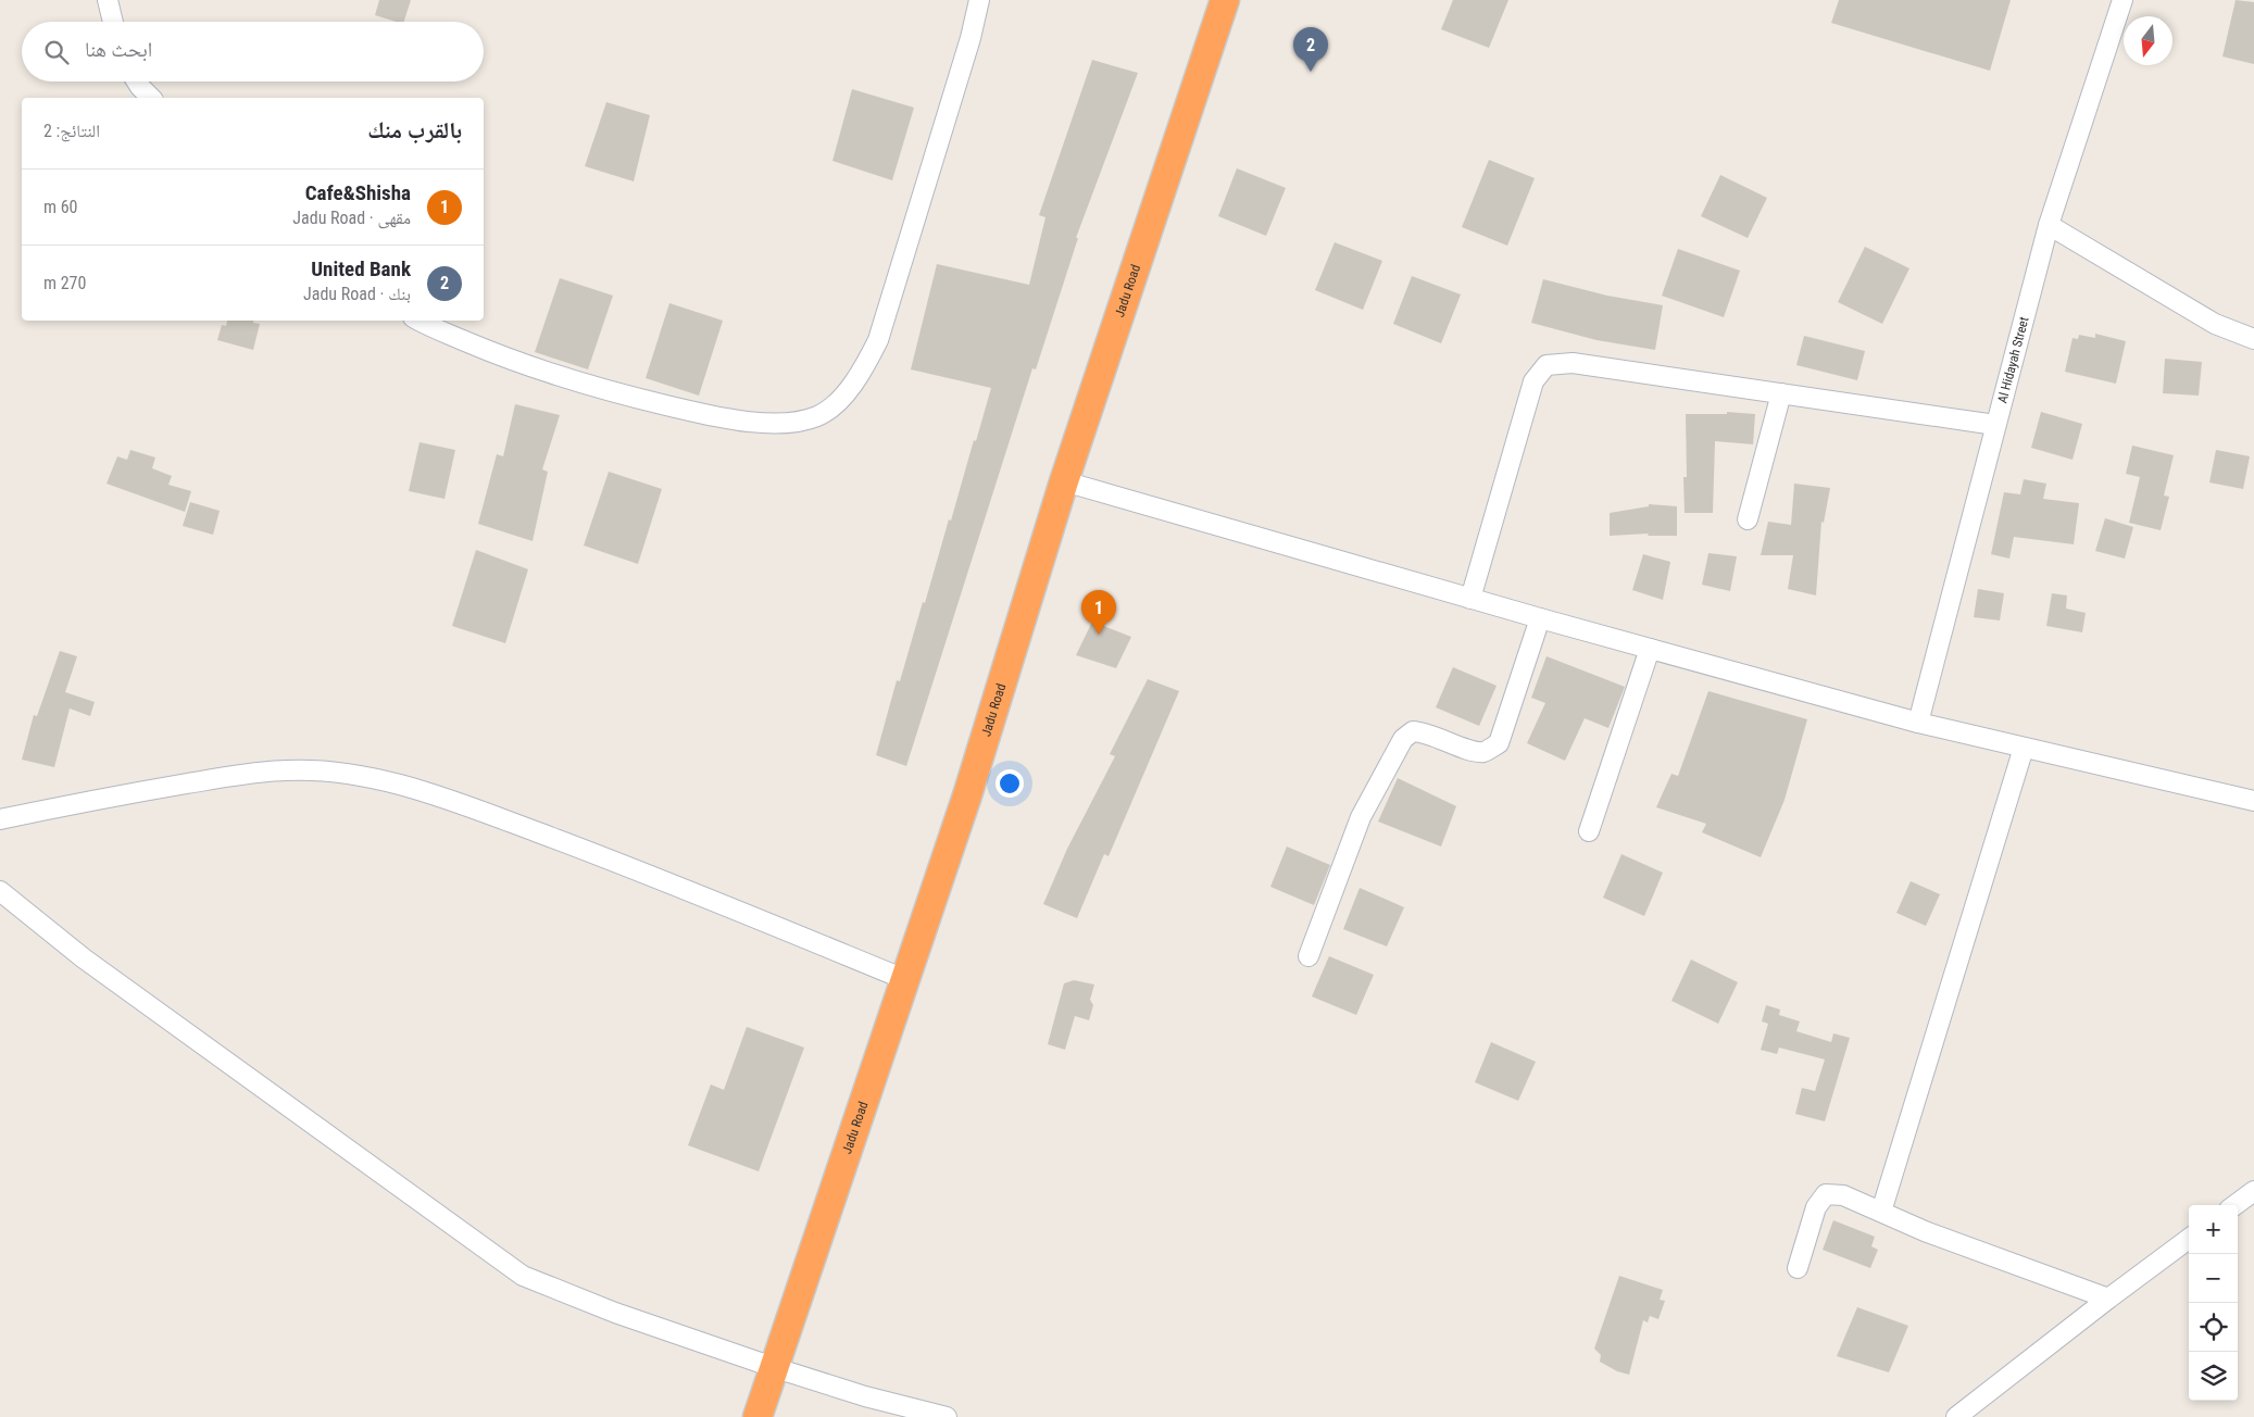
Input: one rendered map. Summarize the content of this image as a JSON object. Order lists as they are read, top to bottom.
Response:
{
  "streets": {
    "highway": ["Jadu Road"],
    "street": ["Al Hidayah Street"]
  },
  "north": "bottom",
  "page": {
    "search": "ابحث هنا",
    "pins": ["2", "1"],
    "heading": ["بالقرب منك", "النتائج: 2"],
    "list": [
      {
        "mark": "1",
        "name": "Cafe&Shisha",
        "note": "مقهى · Jadu Road",
        "value": "60 m"
      },
      {
        "mark": "2",
        "name": "United Bank",
        "note": "بنك · Jadu Road",
        "value": "270 m"
      }
    ],
    "map_buttons": ["+", "−"]
  }
}
